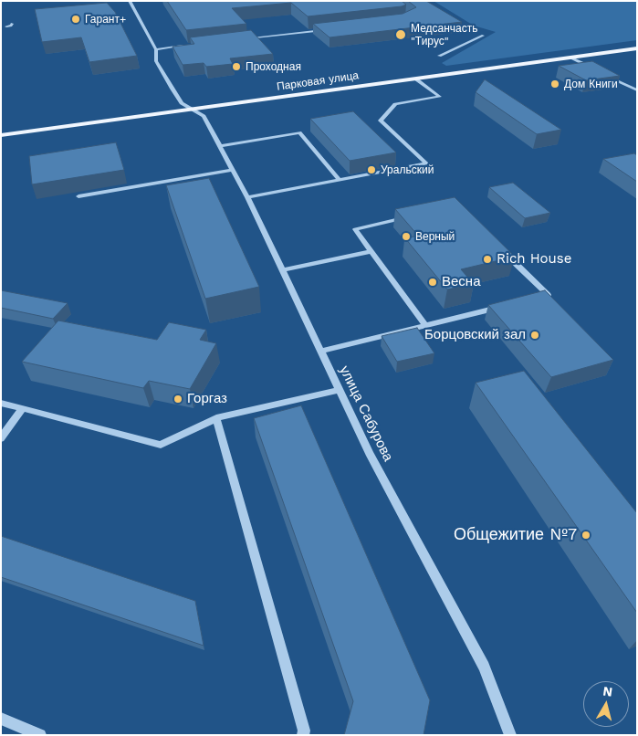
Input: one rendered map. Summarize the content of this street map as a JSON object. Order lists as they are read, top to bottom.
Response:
{
  "streets": {
    "main road": ["Парковая улица"],
    "street": ["улица Сабурова"]
  },
  "crossings": [
    ["Парковая улица", "улица Сабурова"]
  ],
  "places": [
    "Гарант+",
    "Медсанчасть \"Тирус\"",
    "Проходная",
    "Дом Книги",
    "Уральский",
    "Верный",
    "Rich House",
    "Весна",
    "Борцовский зал",
    "Горгаз",
    "Общежитие №7"
  ],
  "north": "top"
}
